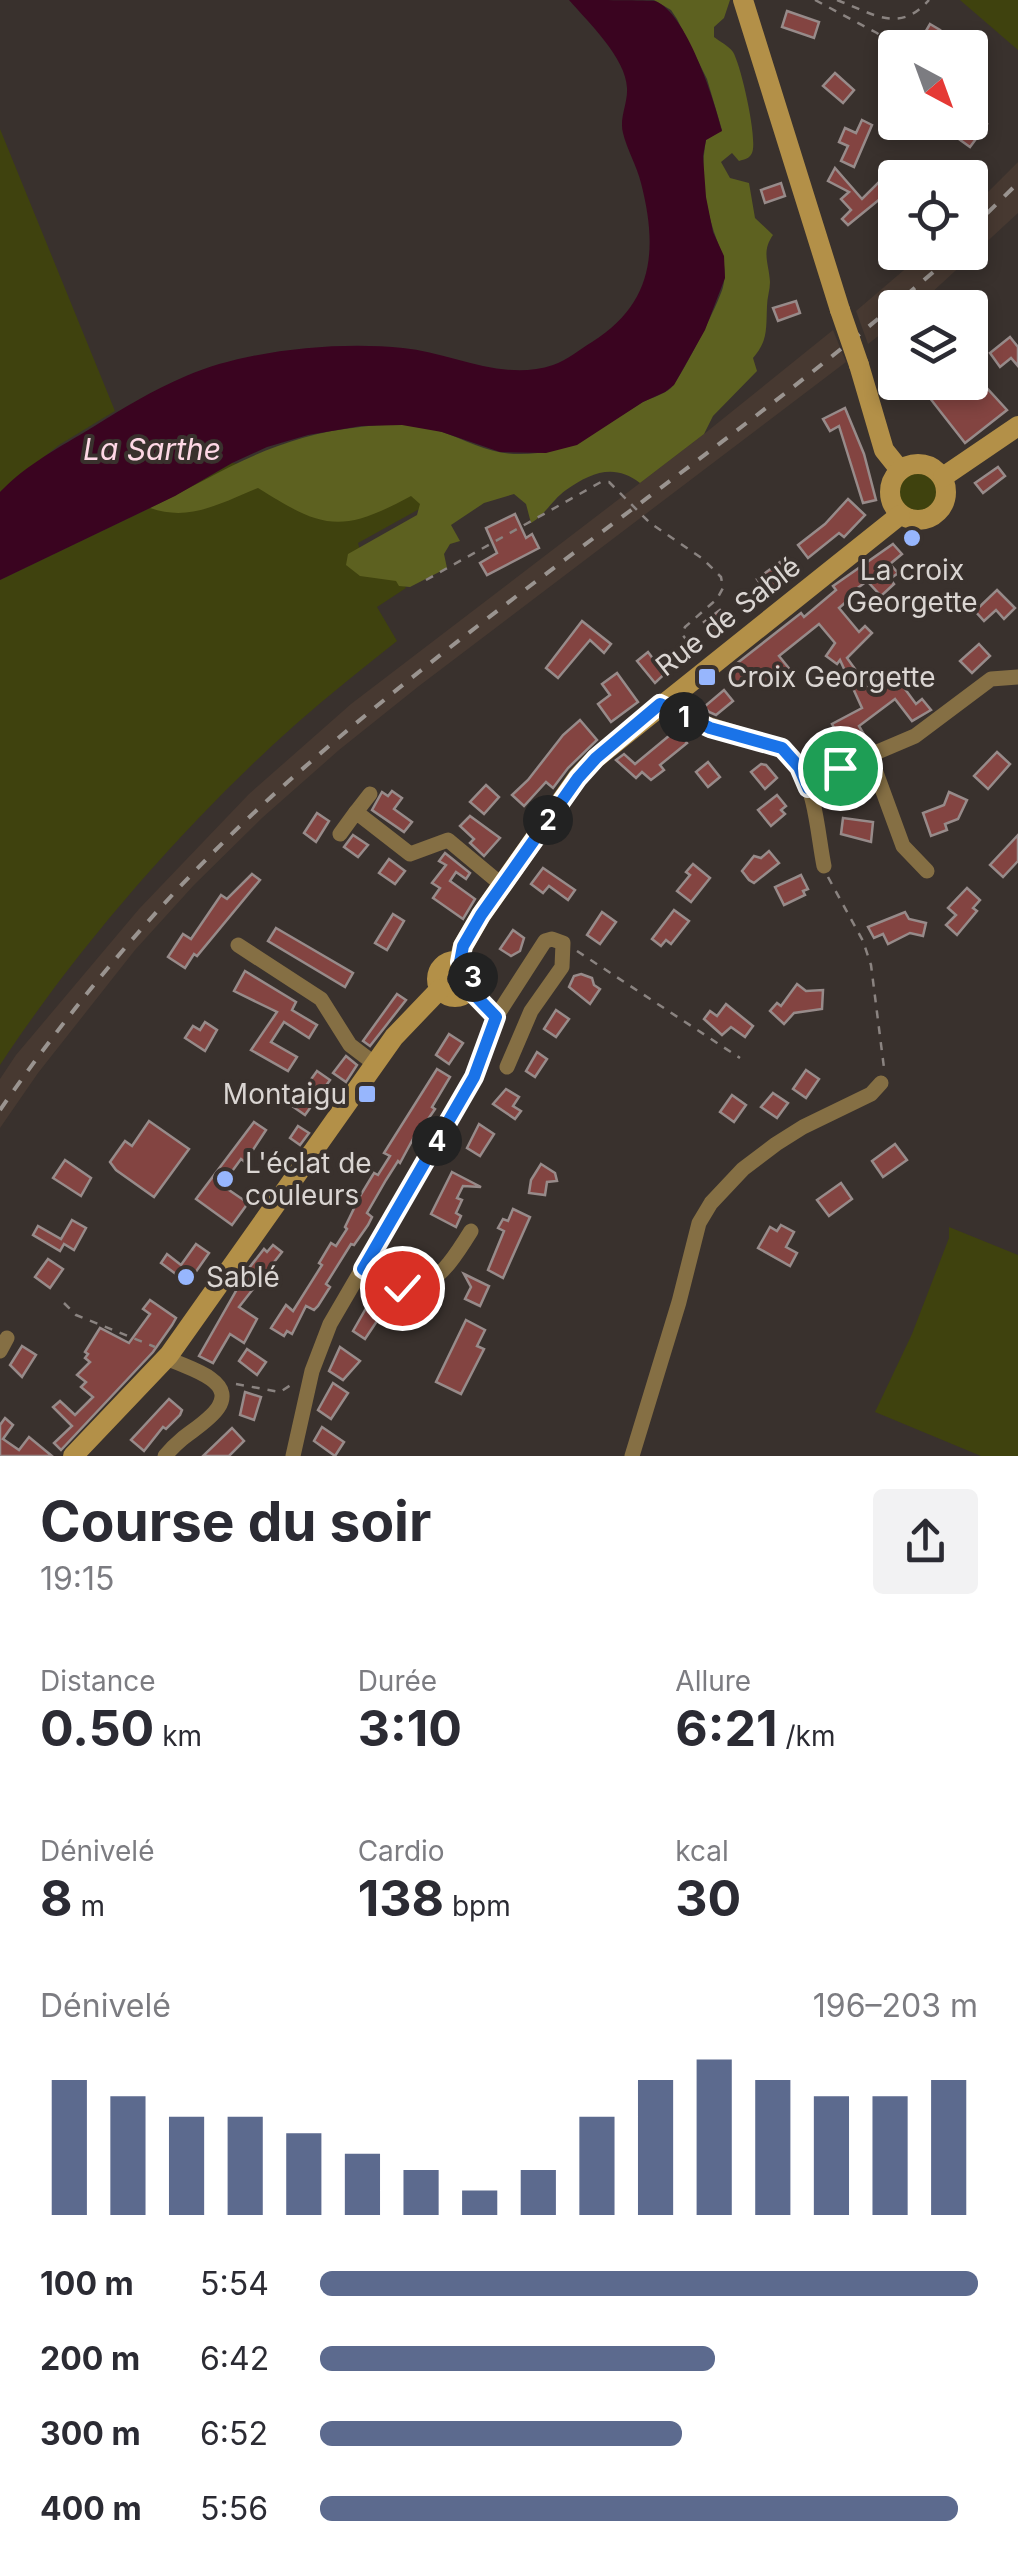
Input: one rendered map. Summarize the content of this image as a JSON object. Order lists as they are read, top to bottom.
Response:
{
  "streets": {
    "main road": ["Rue de Sablé"]
  },
  "water": ["La Sarthe"],
  "places": {
    "other": ["La croix Georgette", "L'éclat de couleurs", "Sablé"],
    "transit": ["Croix Georgette", "Montaigu"]
  },
  "north": "bottom right",
  "page": {
    "pins": [
      "1",
      "2",
      "3",
      "4"
    ],
    "heading": ["Course du soir", "19:15"],
    "stats": [
      ["Distance", "0.50 km"],
      ["Durée", "3:10"],
      ["Allure", "6:21 /km"],
      ["Dénivelé", "8 m"],
      ["Cardio", "138 bpm"],
      ["kcal", "30"]
    ],
    "chart": ["Dénivelé", "196–203 m"],
    "list": [
      {
        "name": "100 m",
        "note": "5:54"
      },
      {
        "name": "200 m",
        "note": "6:42"
      },
      {
        "name": "300 m",
        "note": "6:52"
      },
      {
        "name": "400 m",
        "note": "5:56"
      }
    ]
  }
}
